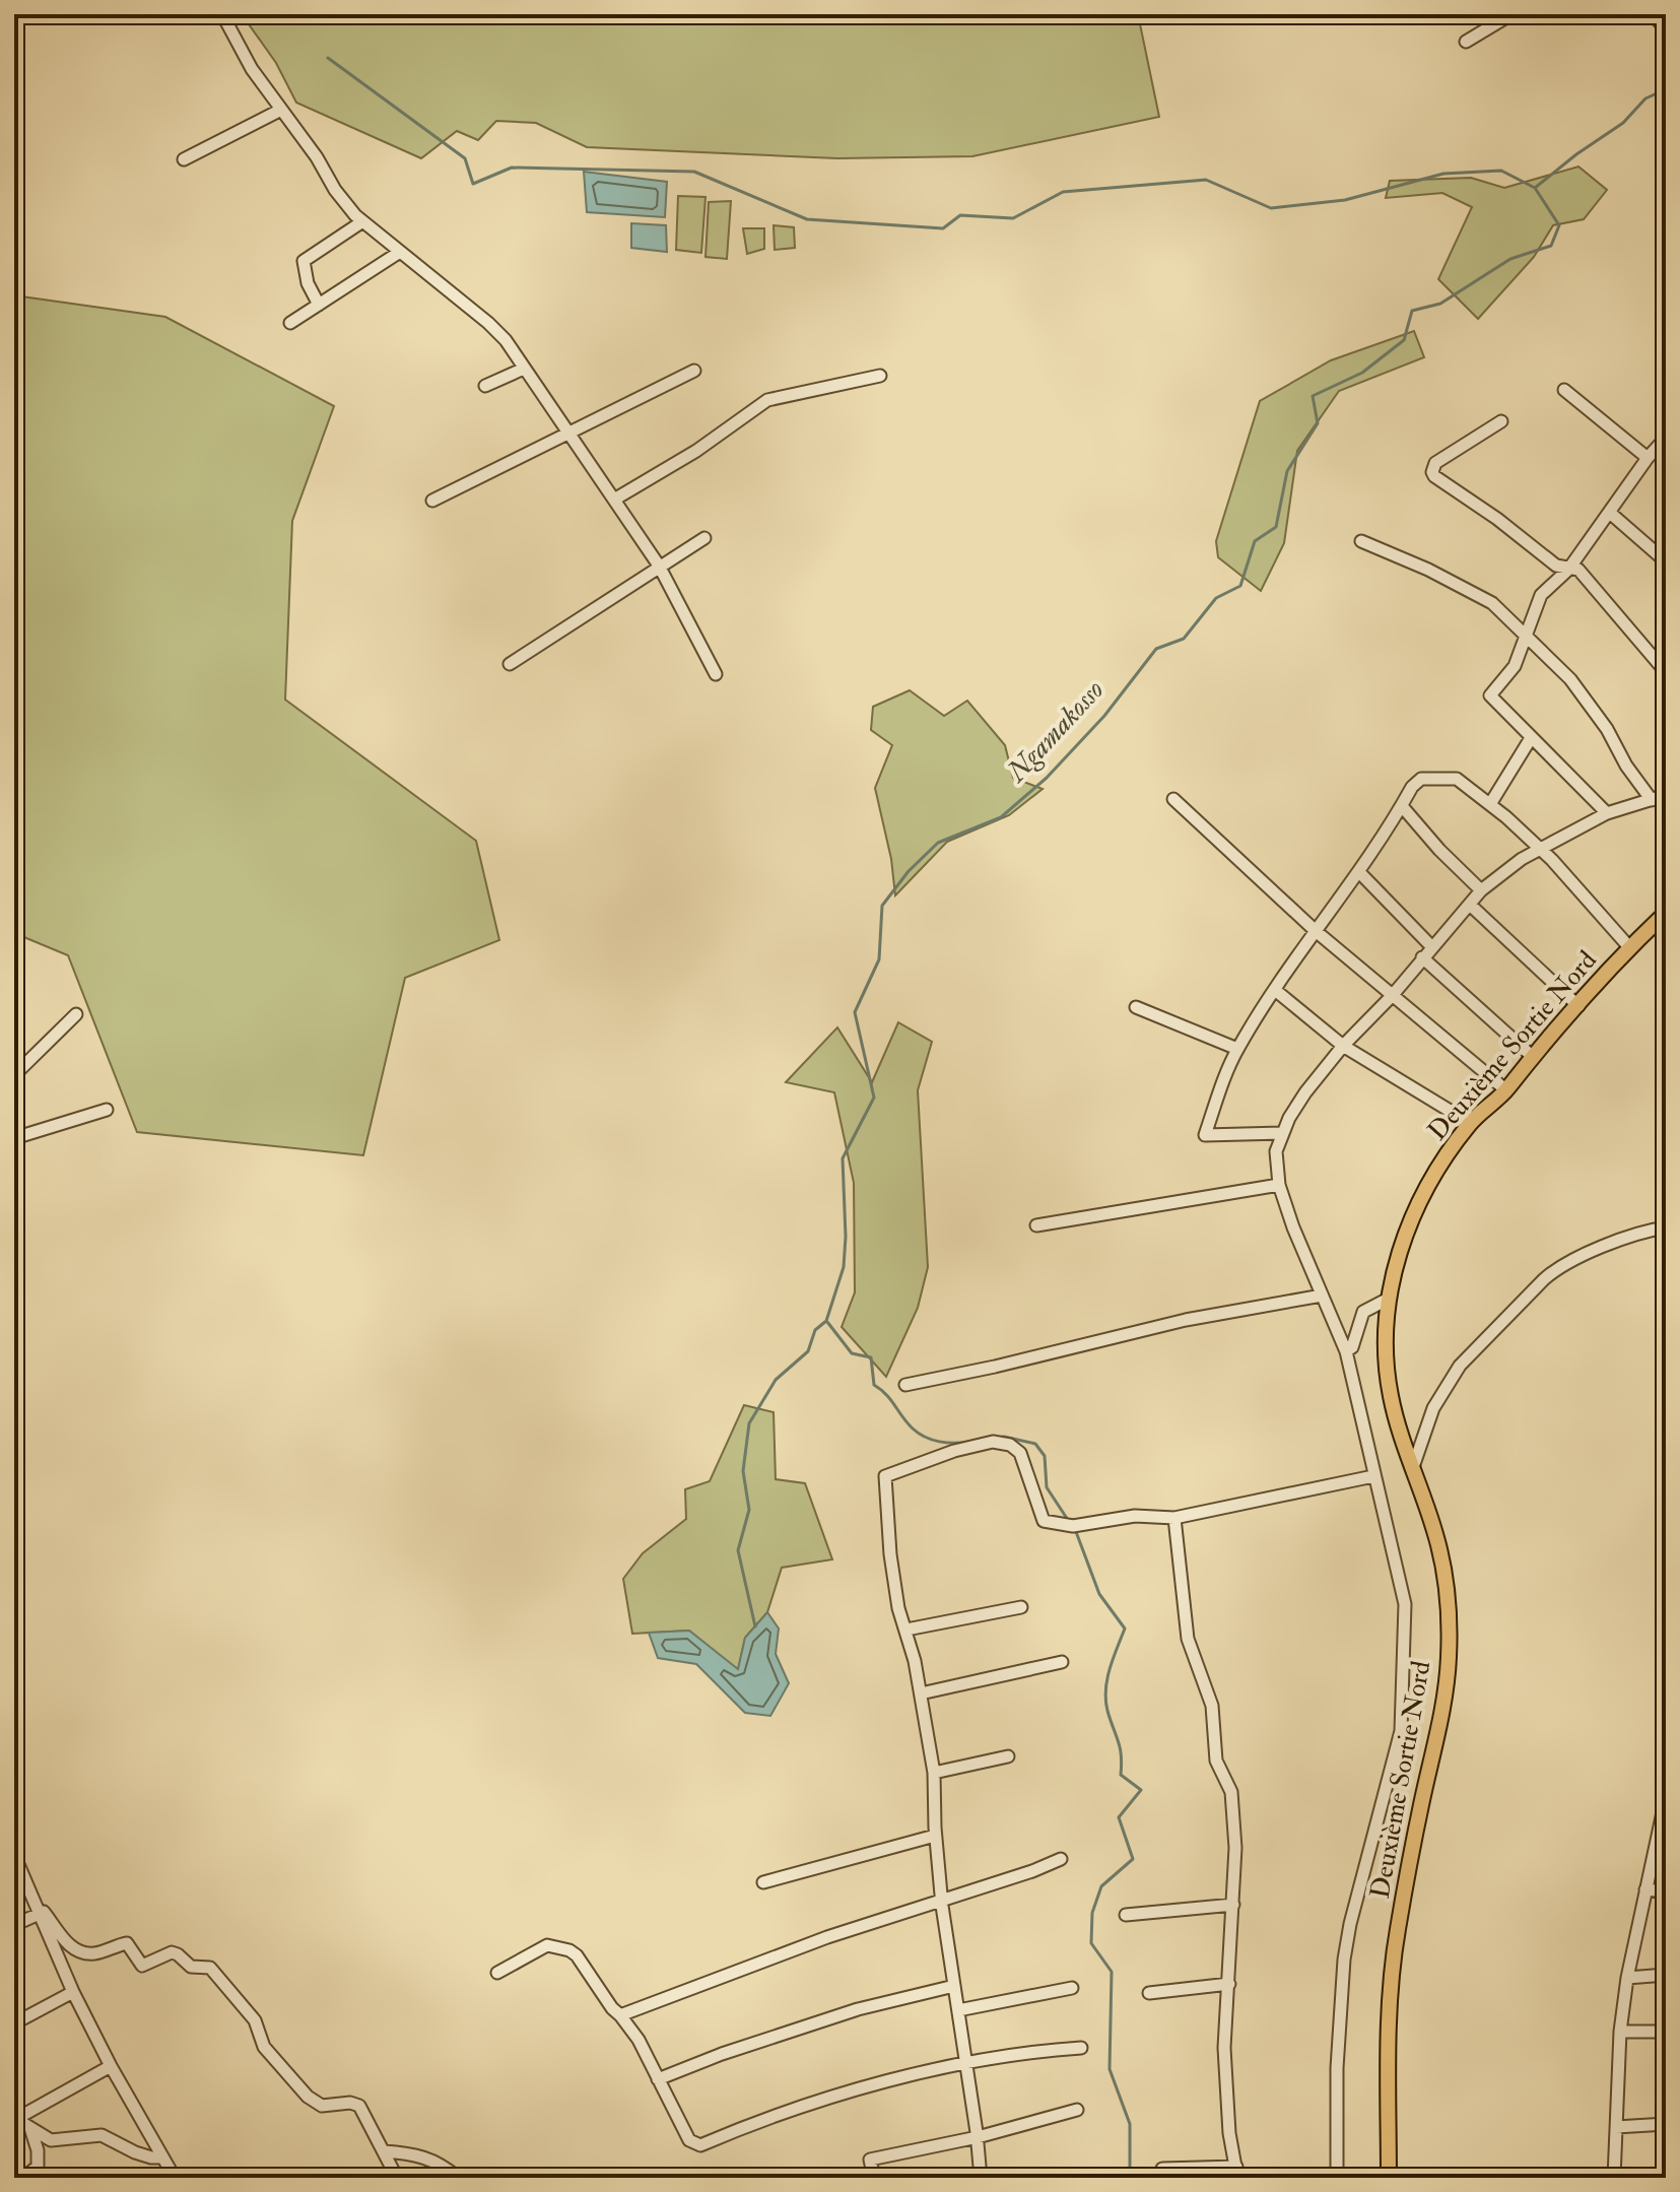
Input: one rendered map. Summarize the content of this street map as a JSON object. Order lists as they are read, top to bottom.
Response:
{
  "streets": {
    "main road": ["Deuxième Sortie Nord"]
  },
  "water": ["Ngamakosso"]
}
